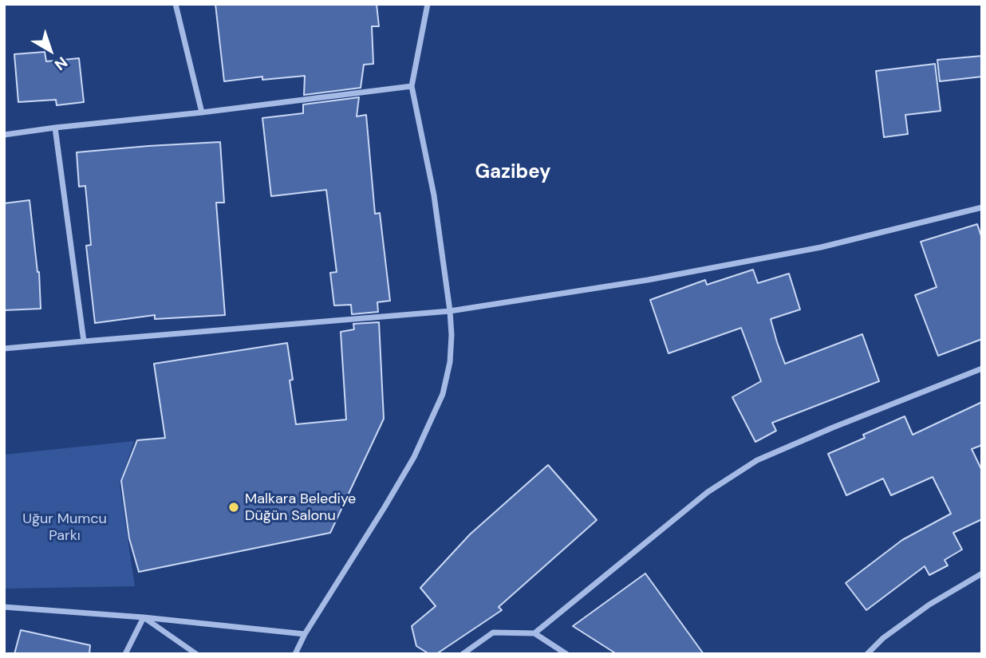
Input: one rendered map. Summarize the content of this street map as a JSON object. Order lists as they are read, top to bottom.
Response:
{
  "districts": ["Gazibey"],
  "parks": ["Uğur Mumcu Parkı"],
  "places": ["Malkara Belediye Düğün Salonu"],
  "north": "bottom right"
}
